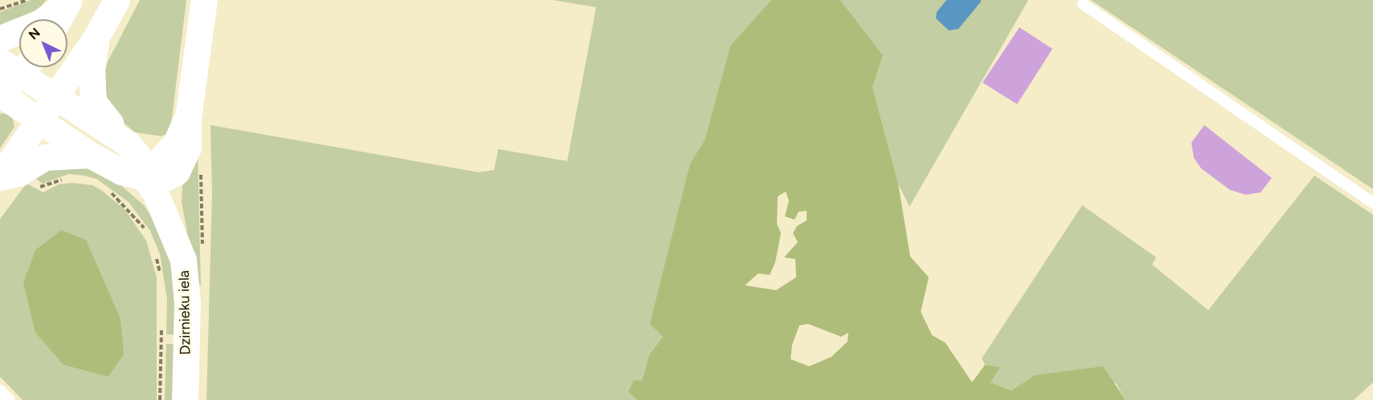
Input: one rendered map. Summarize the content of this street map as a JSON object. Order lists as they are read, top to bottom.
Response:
{
  "streets": {
    "street": ["Dzirnieku iela"]
  },
  "north": "top left"
}
